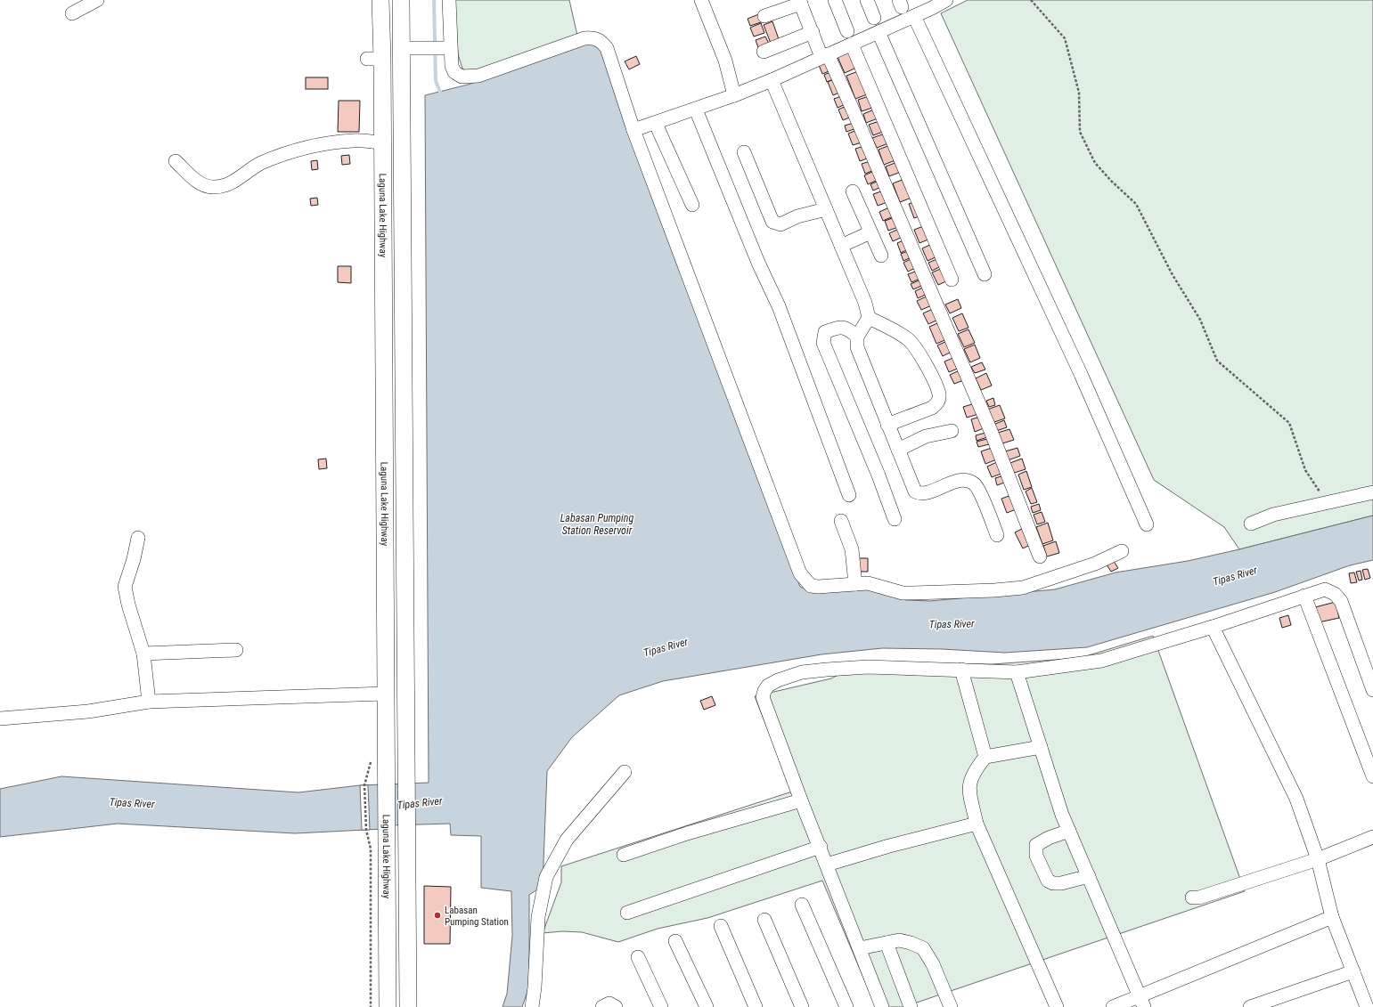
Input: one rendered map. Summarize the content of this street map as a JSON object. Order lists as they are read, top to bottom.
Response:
{
  "streets": {
    "main road": ["Laguna Lake Highway"]
  },
  "water": ["Labasan Pumping Station Reservoir", "Tipas River"],
  "places": ["Labasan Pumping Station"]
}
